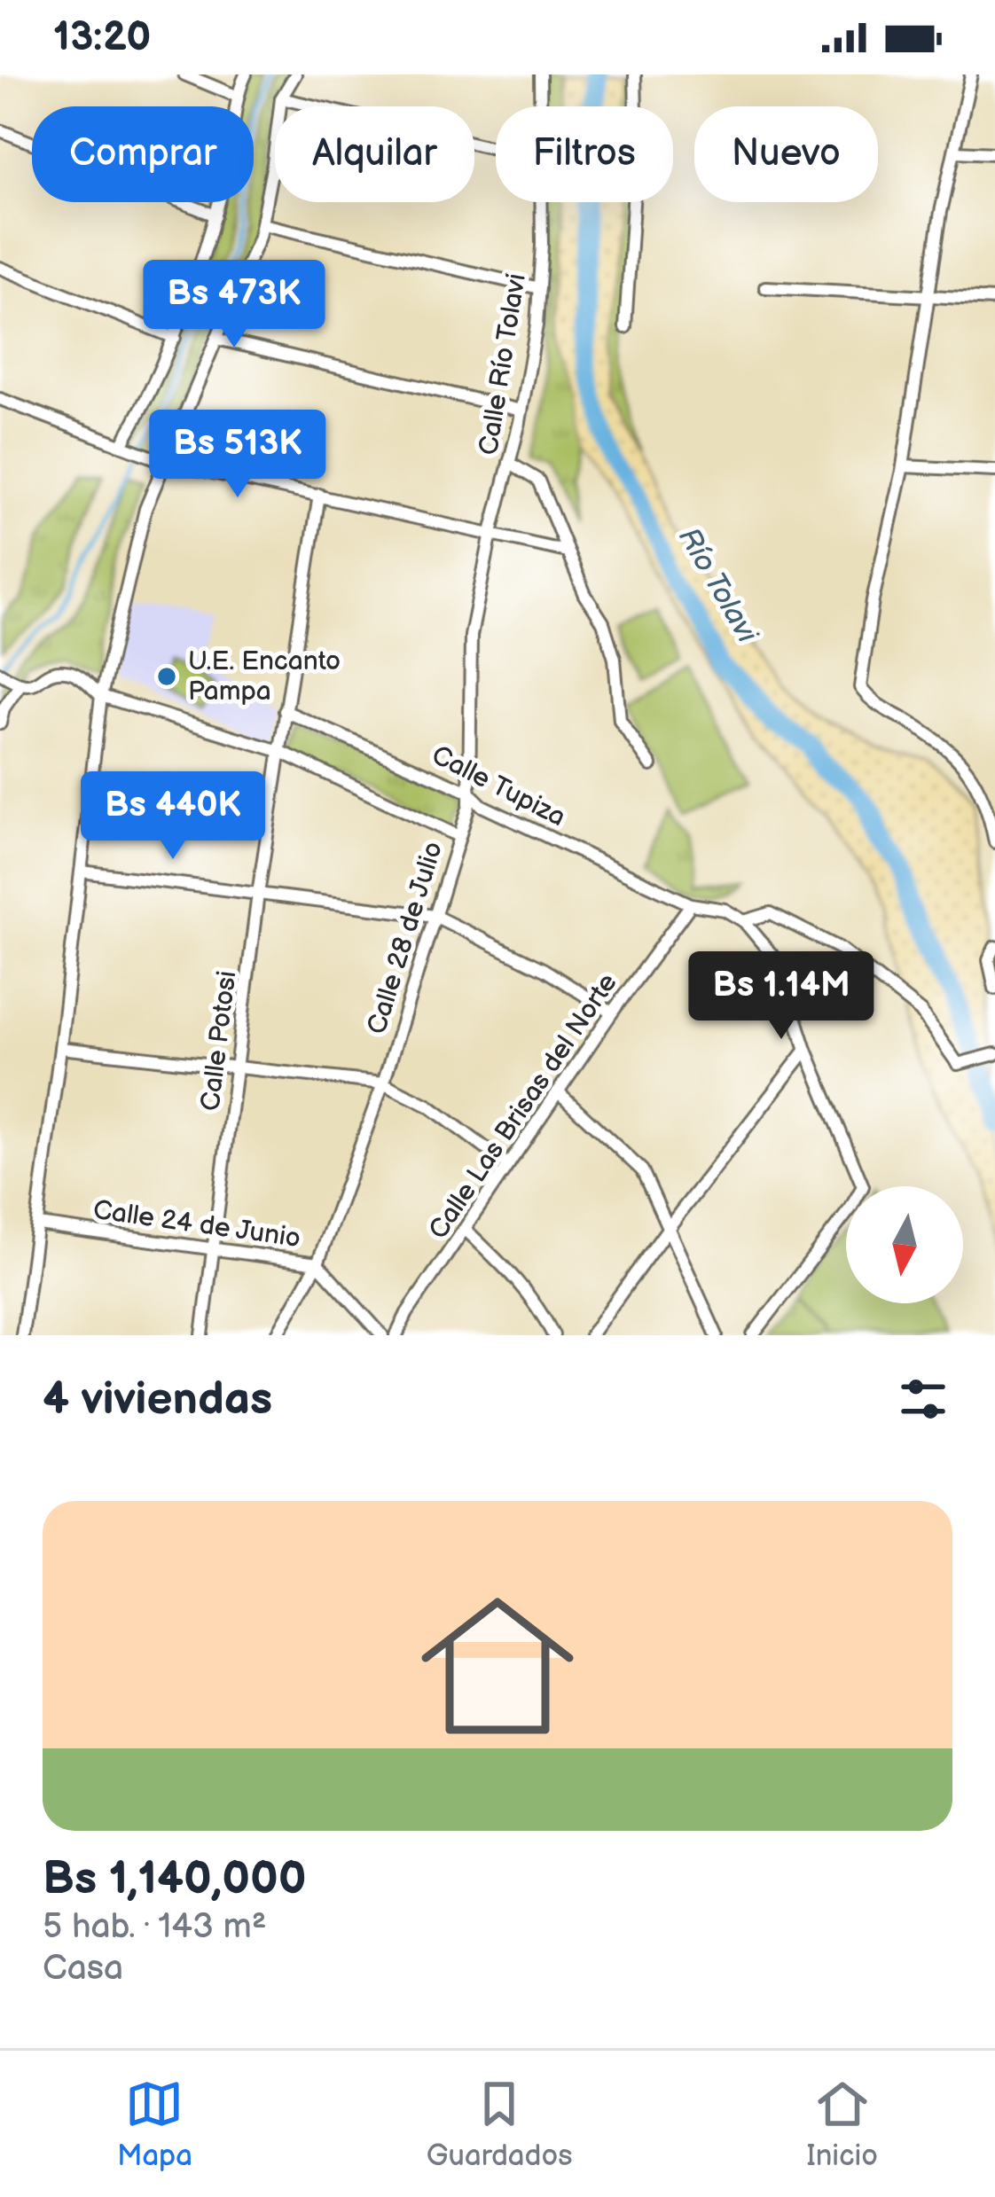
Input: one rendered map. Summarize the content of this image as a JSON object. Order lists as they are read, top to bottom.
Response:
{
  "streets": {
    "street": [
      "Calle Río Tolavi",
      "Calle Tupiza",
      "Calle 28 de Julio",
      "Calle Potosi",
      "Calle Las Brisas del Norte",
      "Calle 24 de Junio"
    ]
  },
  "crossings": [
    ["Calle Río Tolavi", "Calle 28 de Julio"],
    ["Calle Tupiza", "Calle 28 de Julio"],
    ["Calle Tupiza", "Calle Potosi"],
    ["Calle Tupiza", "Calle Las Brisas del Norte"],
    ["Calle 28 de Julio", "Calle 24 de Junio"],
    ["Calle Potosi", "Calle 24 de Junio"]
  ],
  "water": ["Río Tolavi"],
  "places": ["U.E. Encanto Pampa"],
  "north": "bottom",
  "page": {
    "status": "13:20",
    "chip": [
      "Comprar",
      "Alquilar",
      "Filtros",
      "Nuevo"
    ],
    "price": [
      "Bs 473K",
      "Bs 513K",
      "Bs 440K",
      "Bs 1.14M"
    ],
    "heading": "4 viviendas",
    "list": [
      {
        "name": "Bs 1,140,000",
        "note": "5 hab. · 143 m² · Casa"
      }
    ],
    "tabs": ["Mapa", "Guardados", "Inicio"]
  }
}
